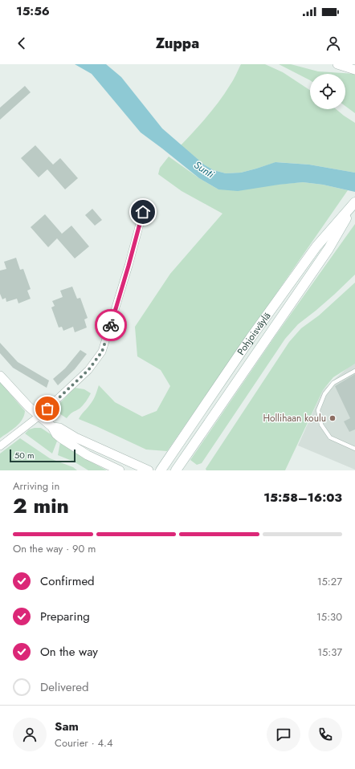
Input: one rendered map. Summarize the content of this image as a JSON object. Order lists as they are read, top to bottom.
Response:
{
  "streets": {
    "main road": ["Pohjoisväylä"]
  },
  "water": ["Sunti"],
  "places": ["Hollihaan koulu"],
  "scale_bar": "50 m",
  "page": {
    "status": "15:56",
    "header": "Zuppa",
    "scale": "50 m",
    "heading": ["2 min", "Arriving in", "15:58–16:03"],
    "panel": ["Sam", "Courier · 4.4"],
    "bar": "On the way · 90 m",
    "list": [
      ["Confirmed", "15:27"],
      ["Preparing", "15:30"],
      ["On the way", "15:37"],
      "Delivered"
    ]
  }
}
